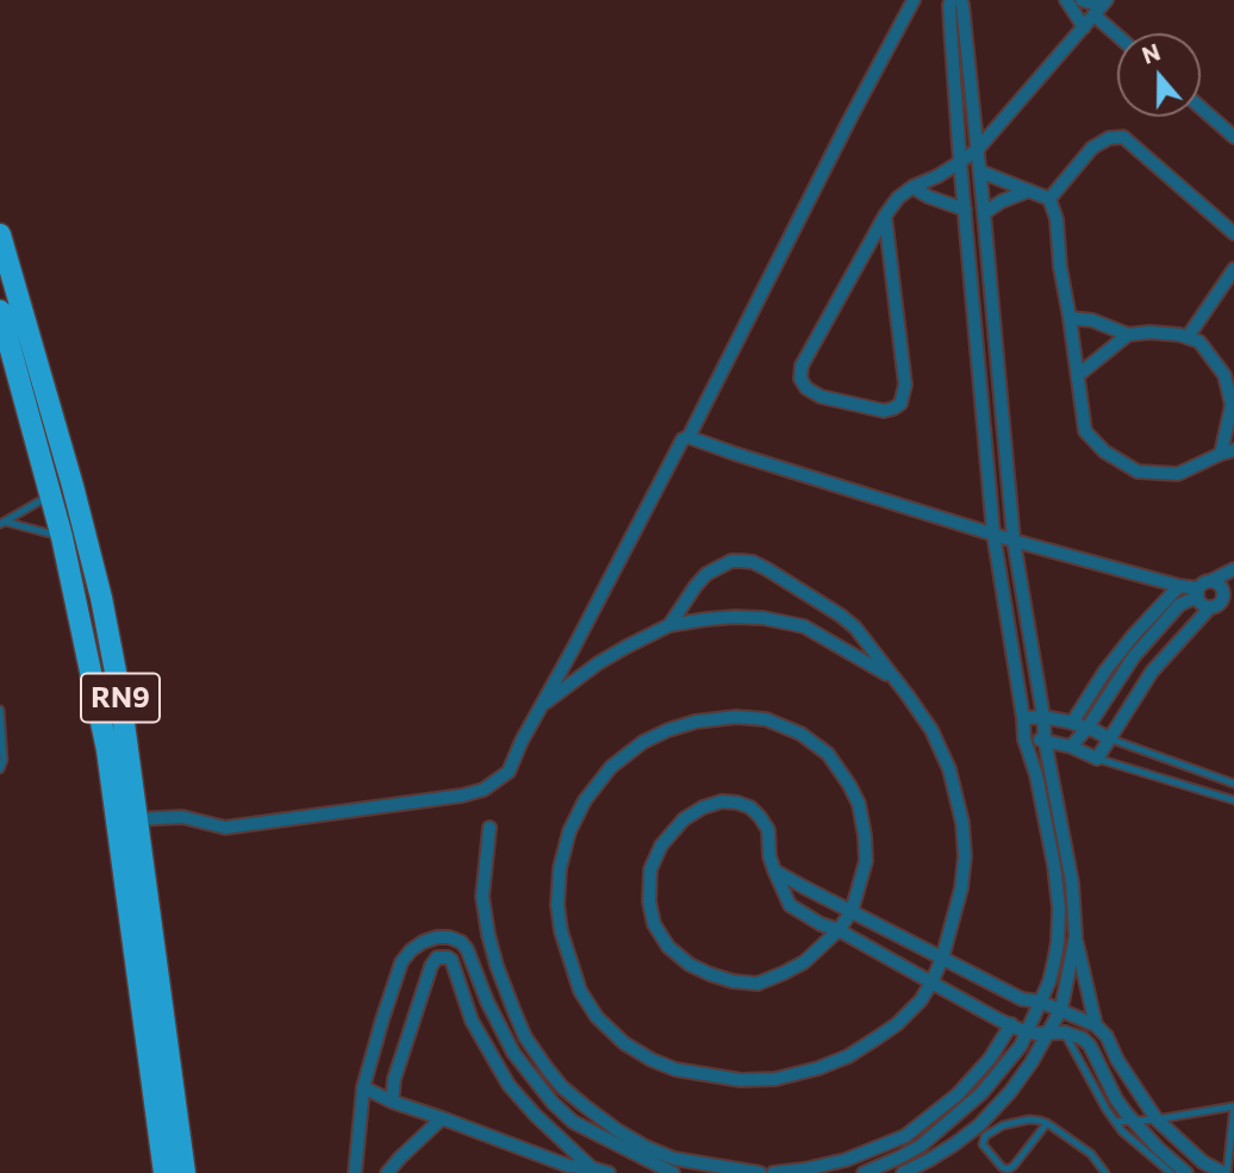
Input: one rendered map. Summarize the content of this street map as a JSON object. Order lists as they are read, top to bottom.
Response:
{
  "streets": {
    "highway": ["RN9"]
  },
  "north": "top"
}
